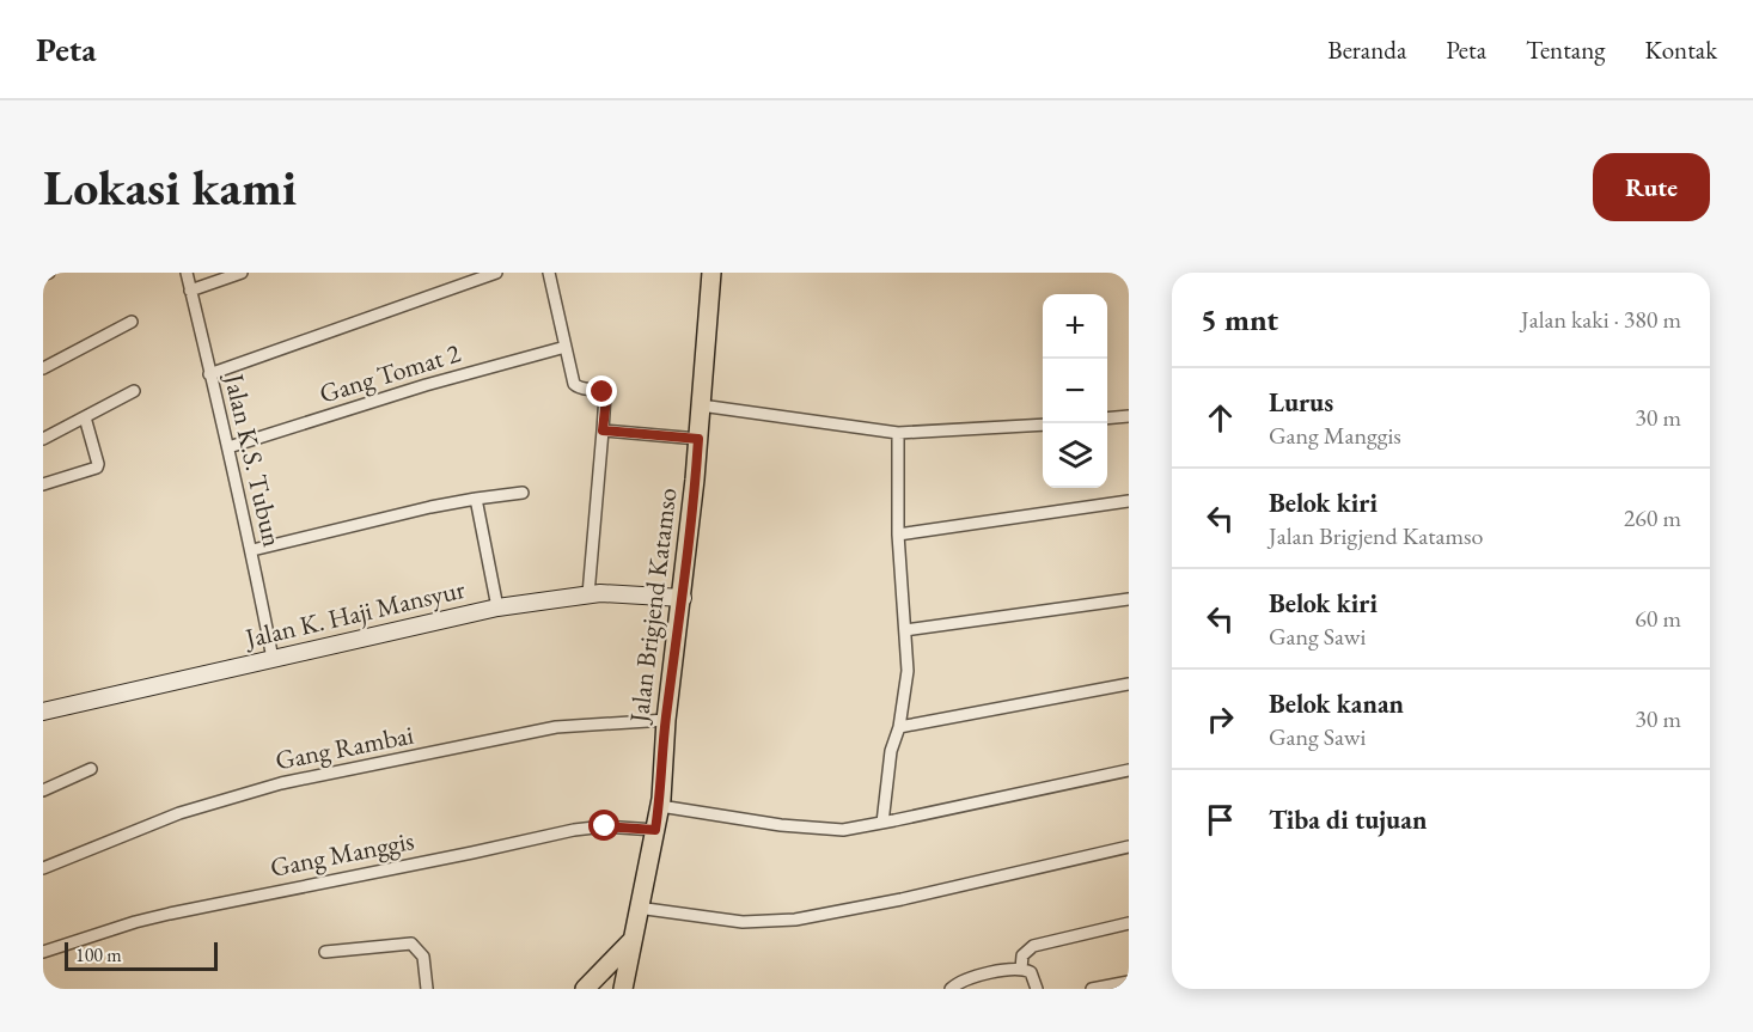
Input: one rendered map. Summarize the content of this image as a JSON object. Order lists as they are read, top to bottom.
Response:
{
  "streets": {
    "main road": ["Jalan Brigjend Katamso"],
    "street": [
      "Gang Tomat 2",
      "Jalan K.S. Tubun",
      "Jalan K. Haji Mansyur",
      "Gang Rambai",
      "Gang Manggis"
    ]
  },
  "crossings": [
    ["Gang Tomat 2", "Jalan K.S. Tubun"],
    ["Jalan K.S. Tubun", "Jalan K. Haji Mansyur"],
    ["Jalan Brigjend Katamso", "Jalan K. Haji Mansyur"],
    ["Jalan Brigjend Katamso", "Gang Rambai"],
    ["Jalan Brigjend Katamso", "Gang Manggis"]
  ],
  "scale_bar": "100 m",
  "page": {
    "header": "Peta",
    "nav": [
      "Beranda",
      "Peta",
      "Tentang",
      "Kontak"
    ],
    "buttons": "Rute",
    "title": "Lokasi kami",
    "heading": ["5 mnt", "Jalan kaki · 380 m"],
    "map_buttons": ["+", "−"],
    "list": [
      ["Lurus", "Gang Manggis", "30 m"],
      ["Belok kiri", "Jalan Brigjend Katamso", "260 m"],
      ["Belok kiri", "Gang Sawi", "60 m"],
      ["Belok kanan", "Gang Sawi", "30 m"],
      "Tiba di tujuan"
    ],
    "scale": "100 m"
  }
}
